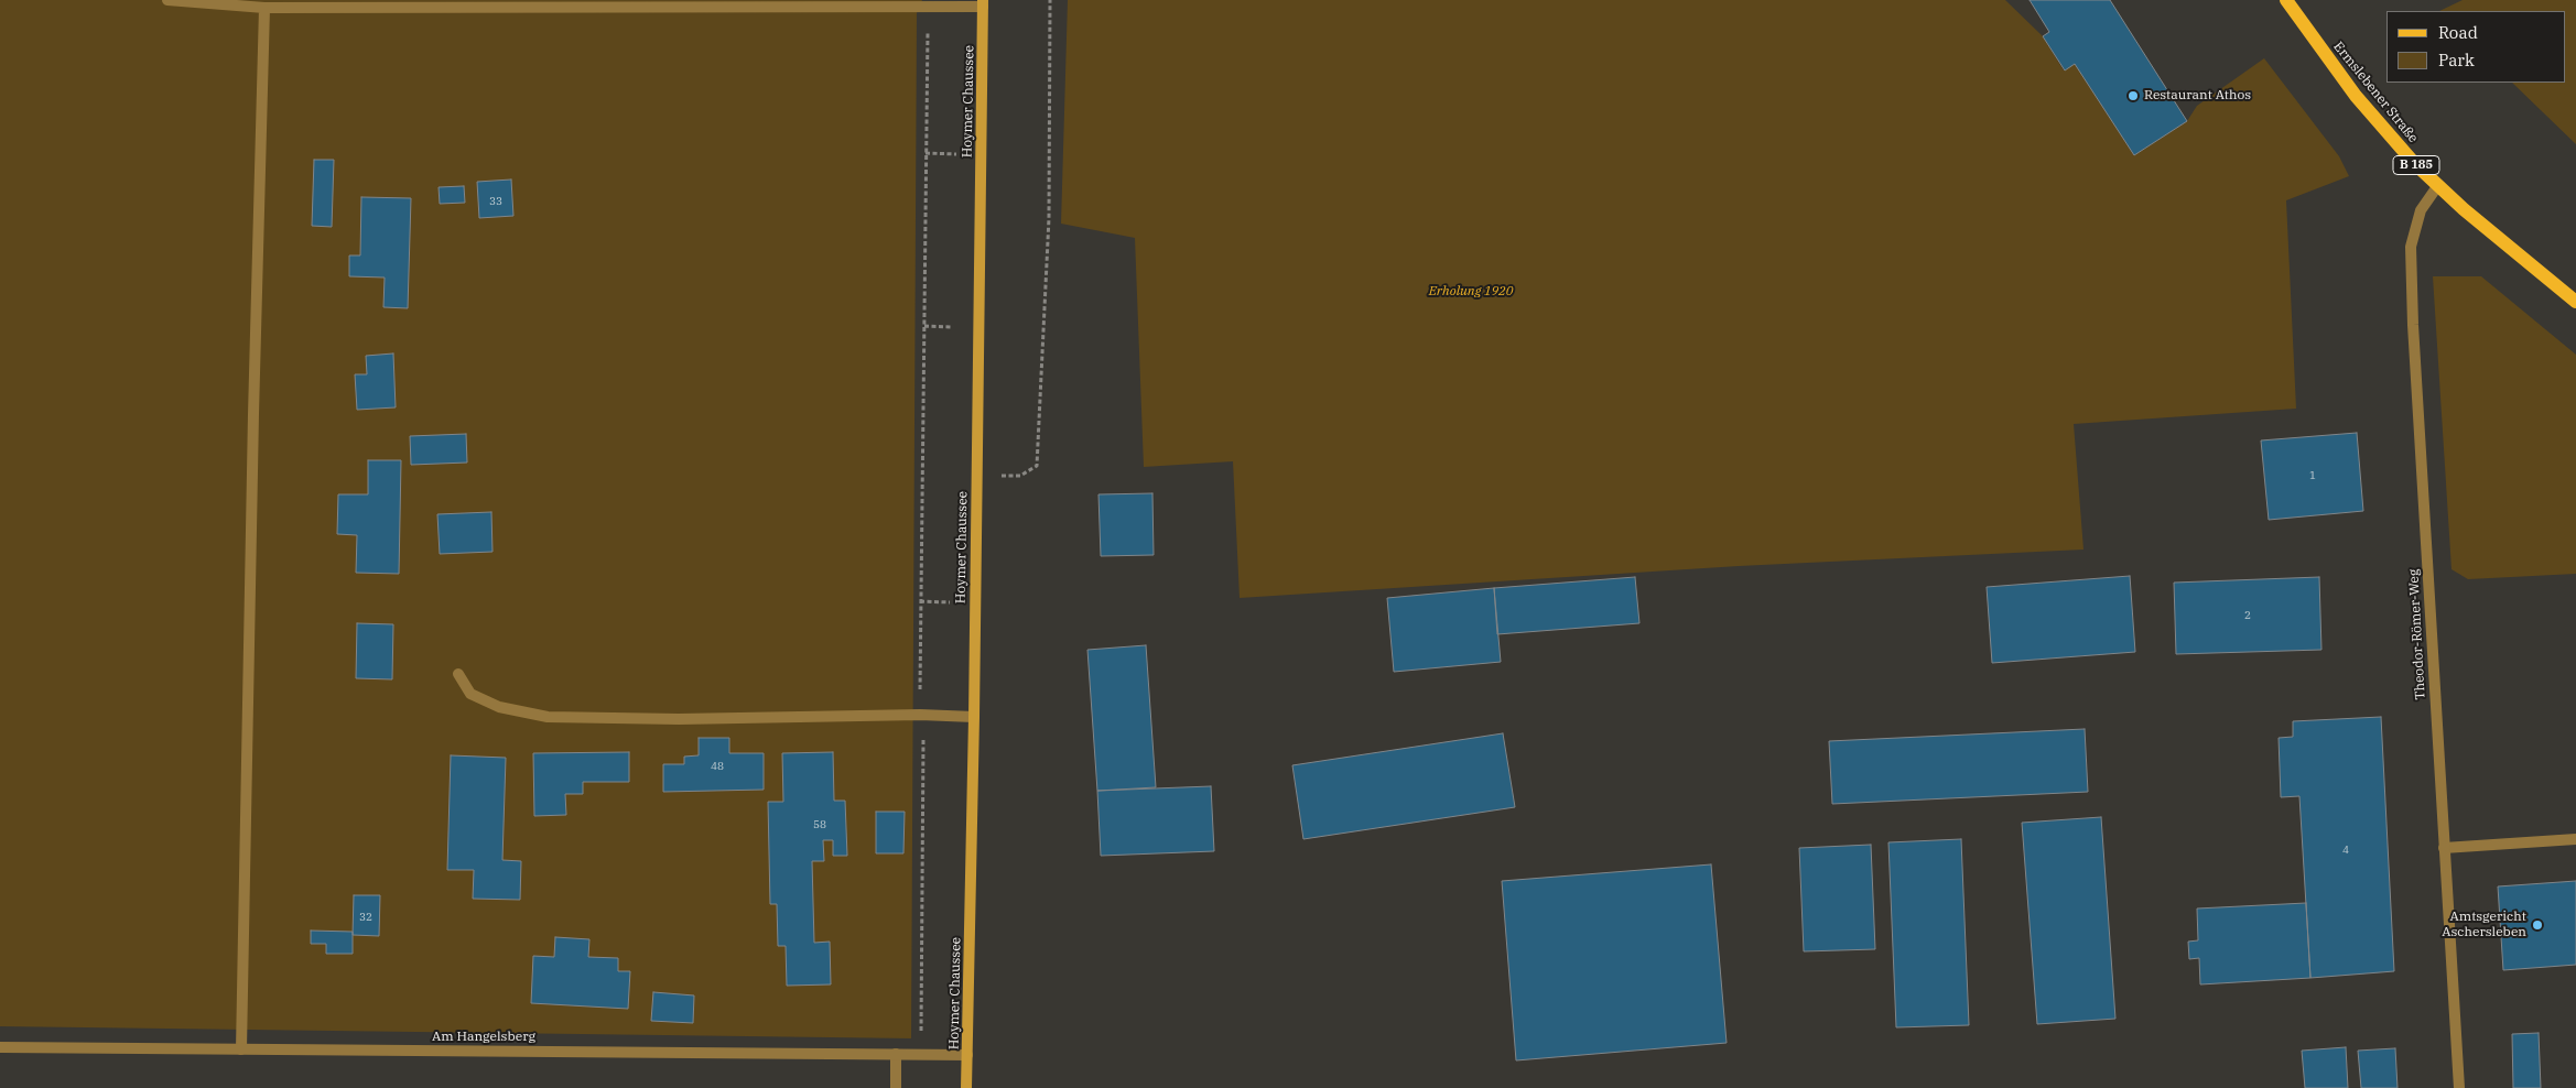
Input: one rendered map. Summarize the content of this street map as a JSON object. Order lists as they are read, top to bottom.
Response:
{
  "streets": {
    "main road": ["Ermslebener Straße", "Hoymer Chaussee", "B 185"],
    "street": ["Theodor-Römer-Weg", "Am Hangelsberg"]
  },
  "crossings": [
    ["Ermslebener Straße", "Theodor-Römer-Weg"],
    ["Hoymer Chaussee", "Am Hangelsberg"]
  ],
  "parks": ["Erholung 1920"],
  "places": ["Restaurant Athos", "Amtsgericht Aschersleben"],
  "house_numbers": [
    "33",
    "1",
    "2",
    "48",
    "58",
    "4",
    "32"
  ],
  "legend": ["Road", "Park"]
}
